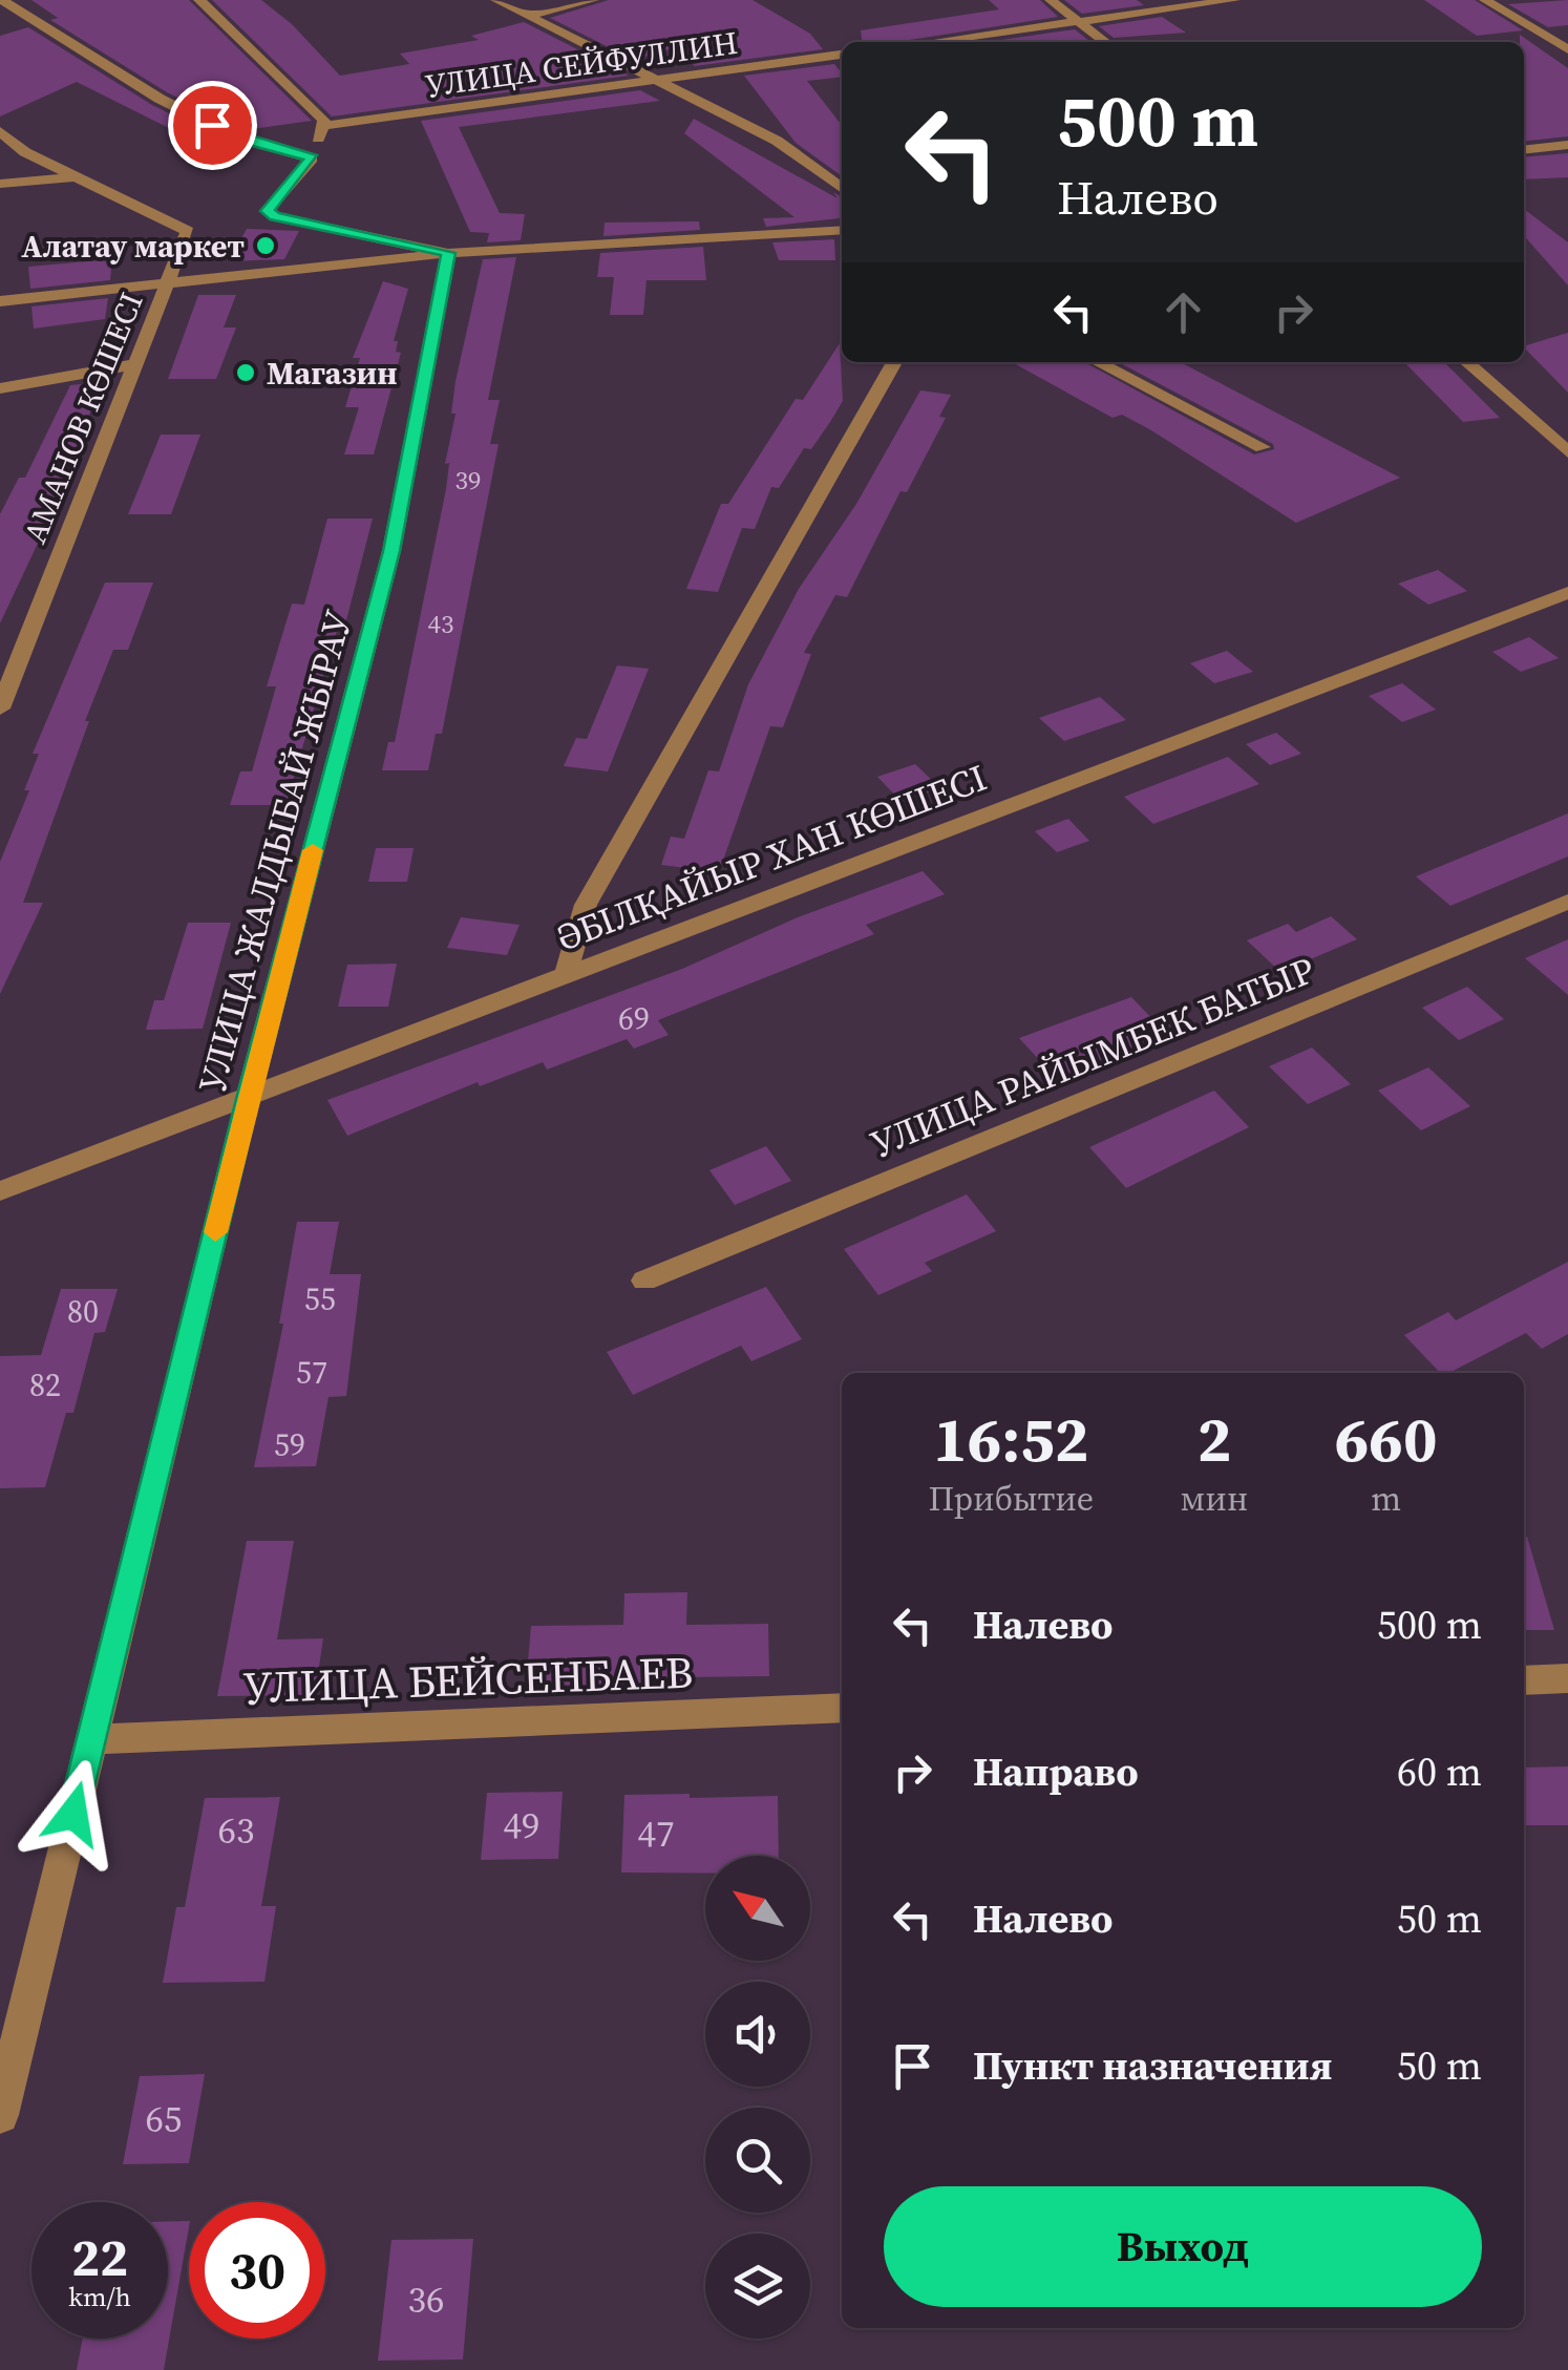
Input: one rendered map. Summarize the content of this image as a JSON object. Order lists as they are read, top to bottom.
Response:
{
  "streets": {
    "street": [
      "УЛИЦА СЕЙФУЛЛИН",
      "АМАНОВ КӨШЕСІ",
      "УЛИЦА ЖАЛДЫБАЙ ЖЫРАУ",
      "ӘБІЛҚАЙЫР ХАН КӨШЕСІ",
      "УЛИЦА РАЙЫМБЕК БАТЫР",
      "УЛИЦА БЕЙСЕНБАЕВ"
    ]
  },
  "crossings": [
    ["УЛИЦА ЖАЛДЫБАЙ ЖЫРАУ", "ӘБІЛҚАЙЫР ХАН КӨШЕСІ"],
    ["УЛИЦА ЖАЛДЫБАЙ ЖЫРАУ", "УЛИЦА БЕЙСЕНБАЕВ"]
  ],
  "places": ["Алатау маркет", "Магазин"],
  "house_numbers": [
    "39",
    "43",
    "69",
    "55",
    "80",
    "57",
    "82",
    "59",
    "49",
    "63",
    "47",
    "65",
    "36"
  ],
  "north": "top left",
  "page": {
    "turn": ["500 m", "Налево"],
    "eta": [
      "16:52",
      "Прибытие",
      "2",
      "мин",
      "660",
      "m"
    ],
    "list": [
      {
        "name": "Налево",
        "value": "500 m"
      },
      {
        "name": "Направо",
        "value": "60 m"
      },
      {
        "name": "Налево",
        "value": "50 m"
      },
      {
        "name": "Пункт назначения",
        "value": "50 m"
      }
    ],
    "buttons": "Выход",
    "speed": "22 km/h",
    "limit": "30"
  }
}
